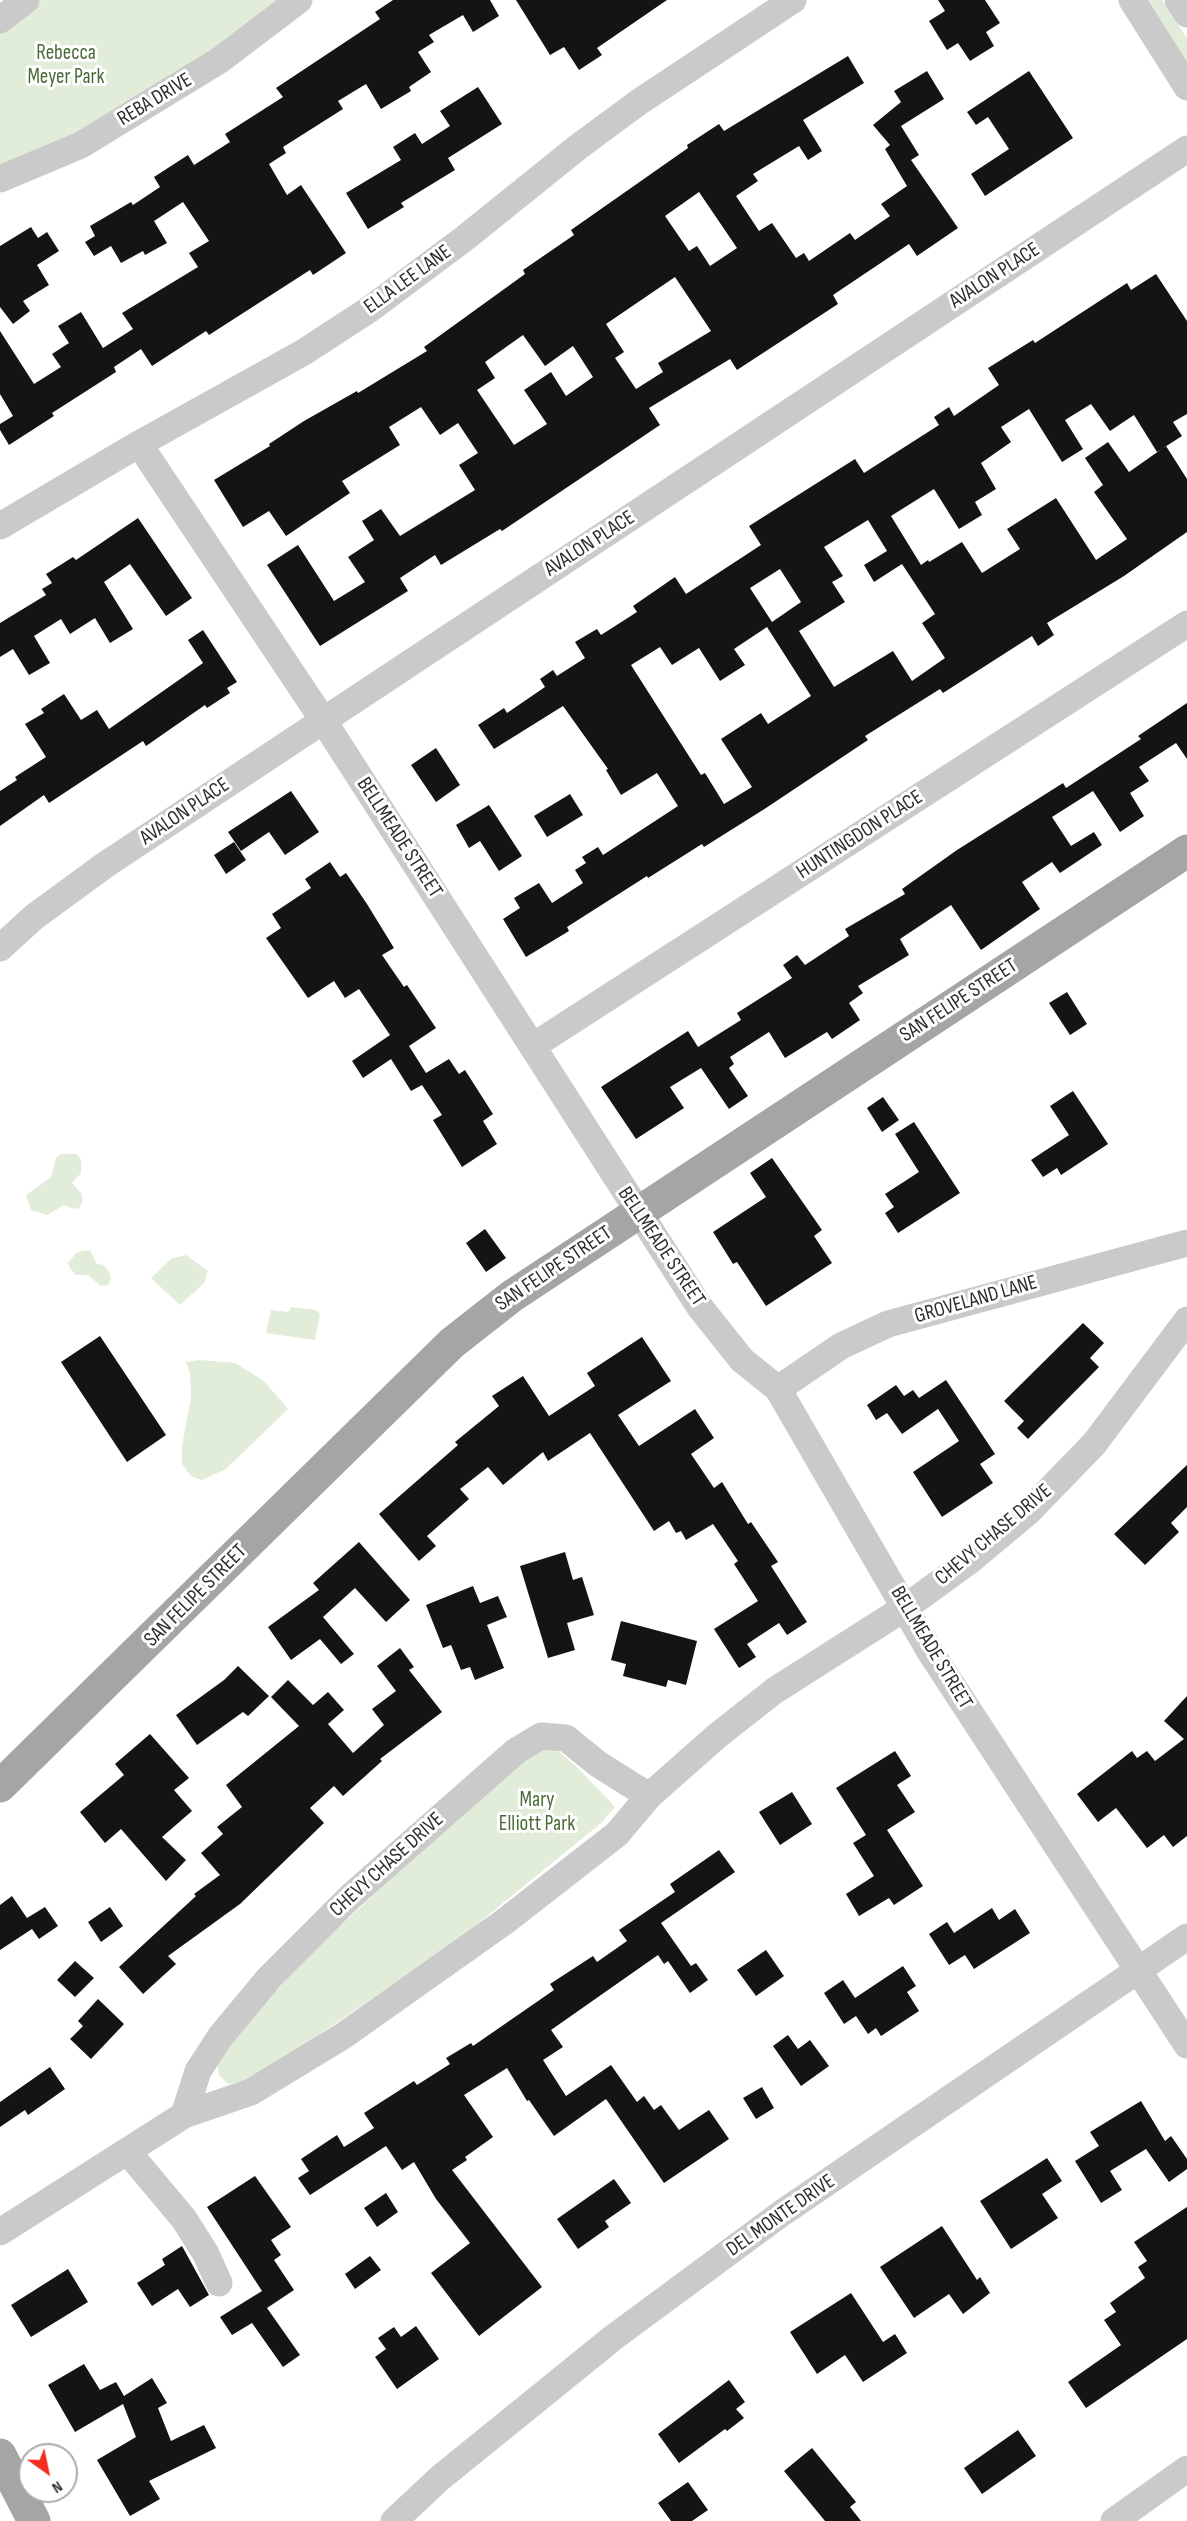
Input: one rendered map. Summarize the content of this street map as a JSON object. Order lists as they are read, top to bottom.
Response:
{
  "streets": {
    "main road": ["SAN FELIPE STREET"],
    "street": [
      "REBA DRIVE",
      "AVALON PLACE",
      "ELLA LEE LANE",
      "HUNTINGDON PLACE",
      "BELLMEADE STREET",
      "GROVELAND LANE",
      "CHEVY CHASE DRIVE",
      "DEL MONTE DRIVE"
    ]
  },
  "crossings": [
    ["AVALON PLACE", "BELLMEADE STREET"],
    ["ELLA LEE LANE", "BELLMEADE STREET"],
    ["HUNTINGDON PLACE", "BELLMEADE STREET"],
    ["BELLMEADE STREET", "SAN FELIPE STREET"],
    ["BELLMEADE STREET", "GROVELAND LANE"],
    ["BELLMEADE STREET", "CHEVY CHASE DRIVE"],
    ["BELLMEADE STREET", "DEL MONTE DRIVE"]
  ],
  "parks": ["Rebecca Meyer Park", "Mary Elliott Park"],
  "north": "bottom right"
}
